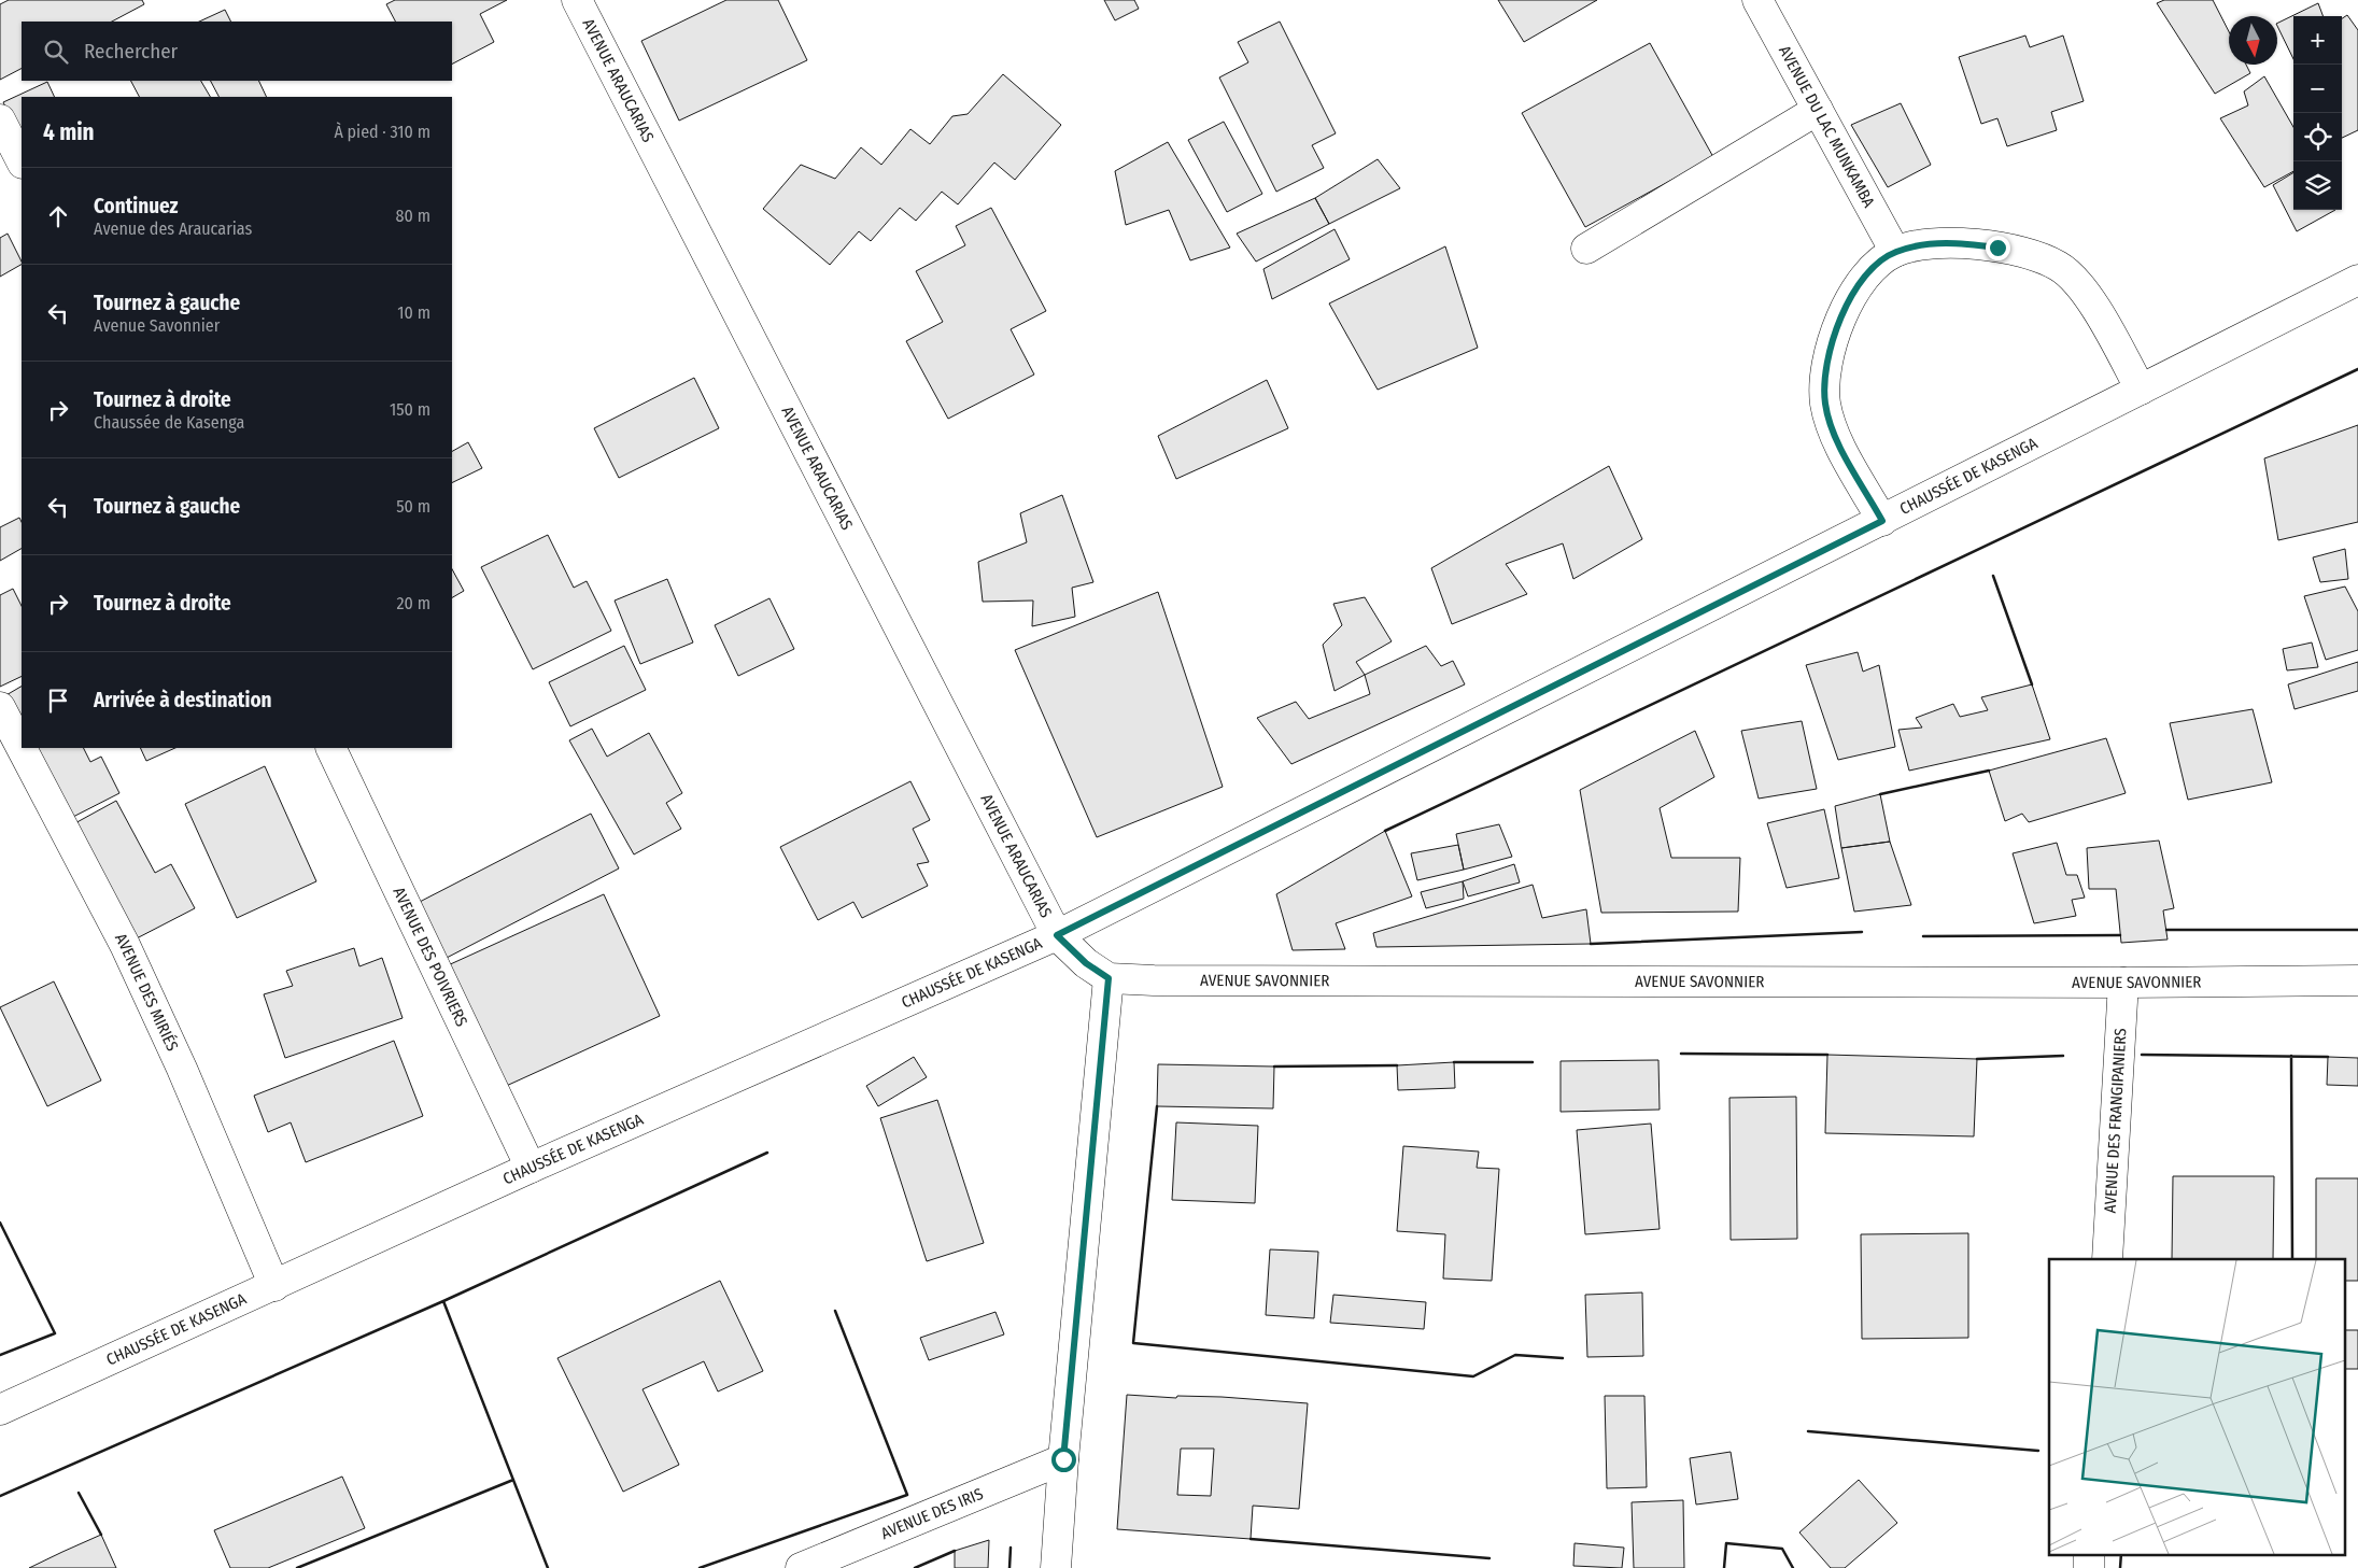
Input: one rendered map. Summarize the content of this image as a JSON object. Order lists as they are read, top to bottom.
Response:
{
  "streets": {
    "street": [
      "AVENUE ARAUCARIAS",
      "AVENUE DU LAC MUNKAMBA",
      "CHAUSSÉE DE KASENGA",
      "AVENUE DES POIVRIERS",
      "AVENUE SAVONNIER",
      "AVENUE DES MIRIÉS",
      "AVENUE DES FRANGIPANIERS",
      "AVENUE DES IRIS"
    ]
  },
  "crossings": [
    ["AVENUE ARAUCARIAS", "CHAUSSÉE DE KASENGA"],
    ["CHAUSSÉE DE KASENGA", "AVENUE DES POIVRIERS"],
    ["CHAUSSÉE DE KASENGA", "AVENUE DES MIRIÉS"],
    ["AVENUE SAVONNIER", "AVENUE DES FRANGIPANIERS"]
  ],
  "north": "bottom",
  "page": {
    "map_buttons": ["+", "−"],
    "search": "Rechercher",
    "heading": ["4 min", "À pied · 310 m"],
    "list": [
      ["Continuez", "Avenue des Araucarias", "80 m"],
      ["Tournez à gauche", "Avenue Savonnier", "10 m"],
      ["Tournez à droite", "Chaussée de Kasenga", "150 m"],
      ["Tournez à gauche", "50 m"],
      ["Tournez à droite", "20 m"],
      "Arrivée à destination"
    ]
  }
}
